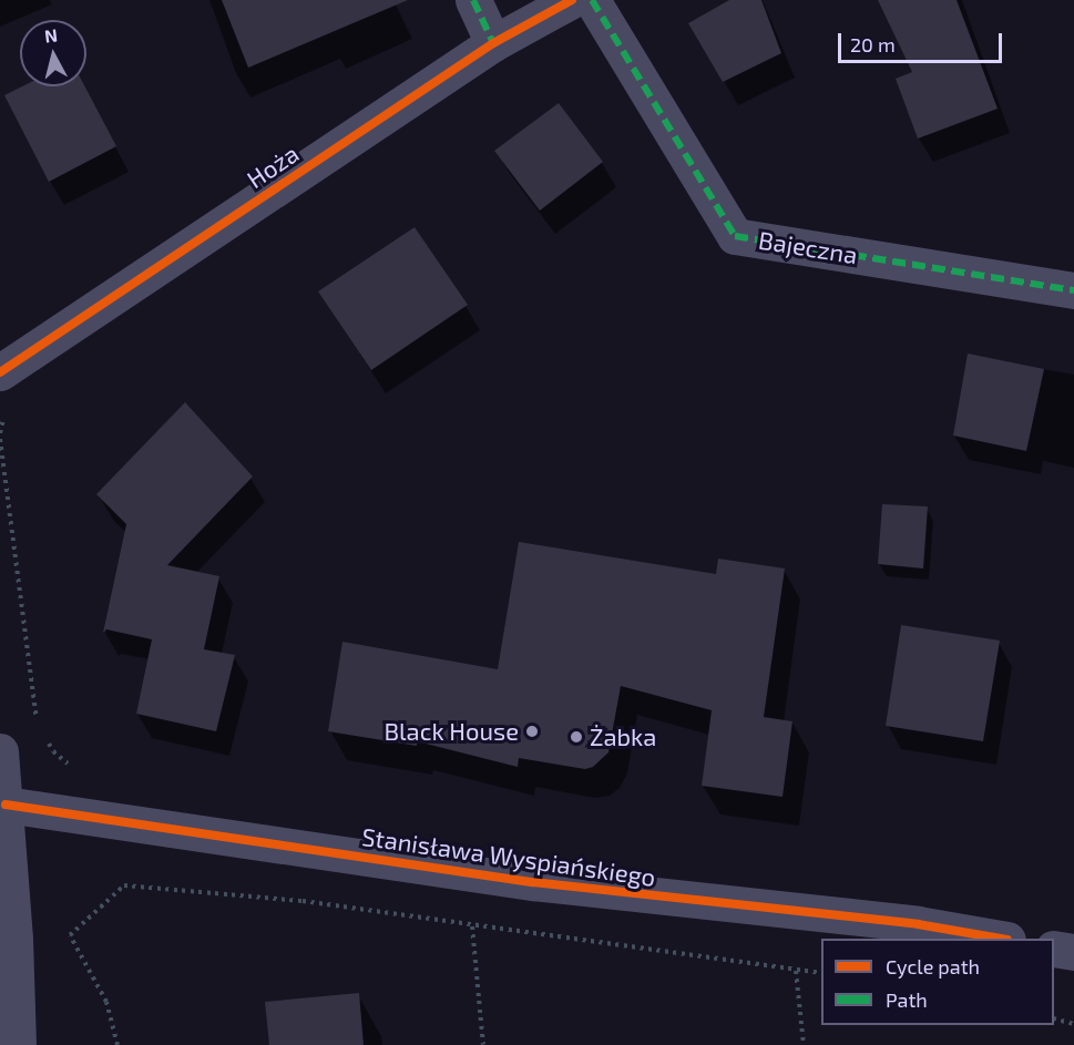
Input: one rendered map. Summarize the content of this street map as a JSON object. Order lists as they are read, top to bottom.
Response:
{
  "streets": {
    "street": ["Hoża", "Bajeczna", "Stanisława Wyspiańskiego"]
  },
  "places": ["Black House", "Żabka"],
  "legend": ["Cycle path", "Path"],
  "scale_bar": "20 m",
  "north": "top"
}
